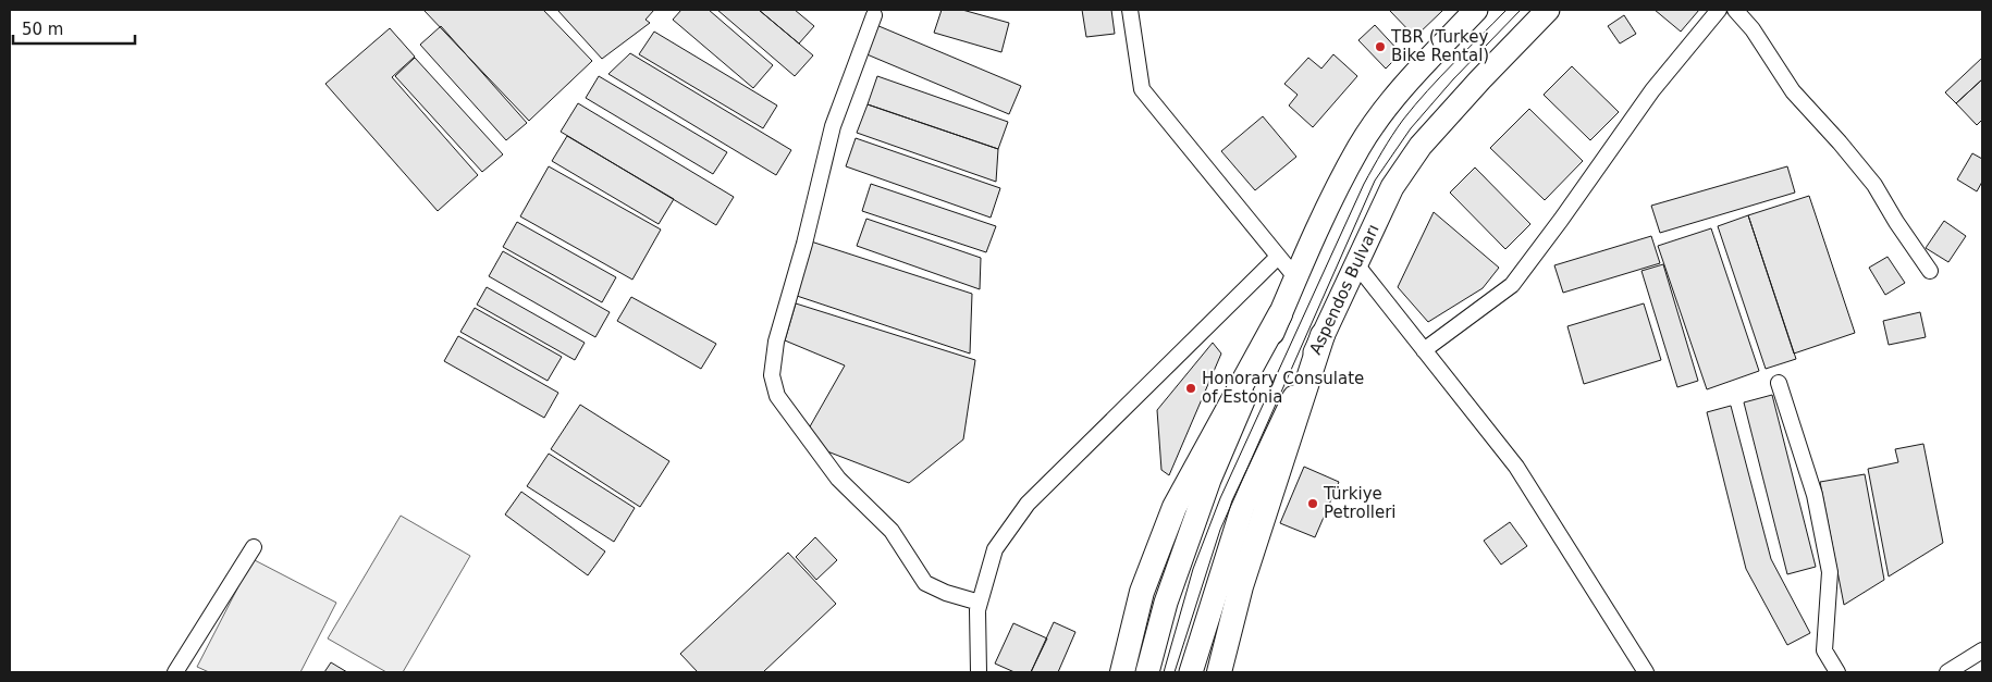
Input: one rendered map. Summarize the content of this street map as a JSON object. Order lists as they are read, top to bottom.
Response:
{
  "streets": {
    "main road": ["Aspendos Bulvarı"]
  },
  "places": ["TBR (Turkey Bike Rental)", "Honorary Consulate of Estonia", "Türkiye Petrolleri"],
  "scale_bar": "50 m"
}
